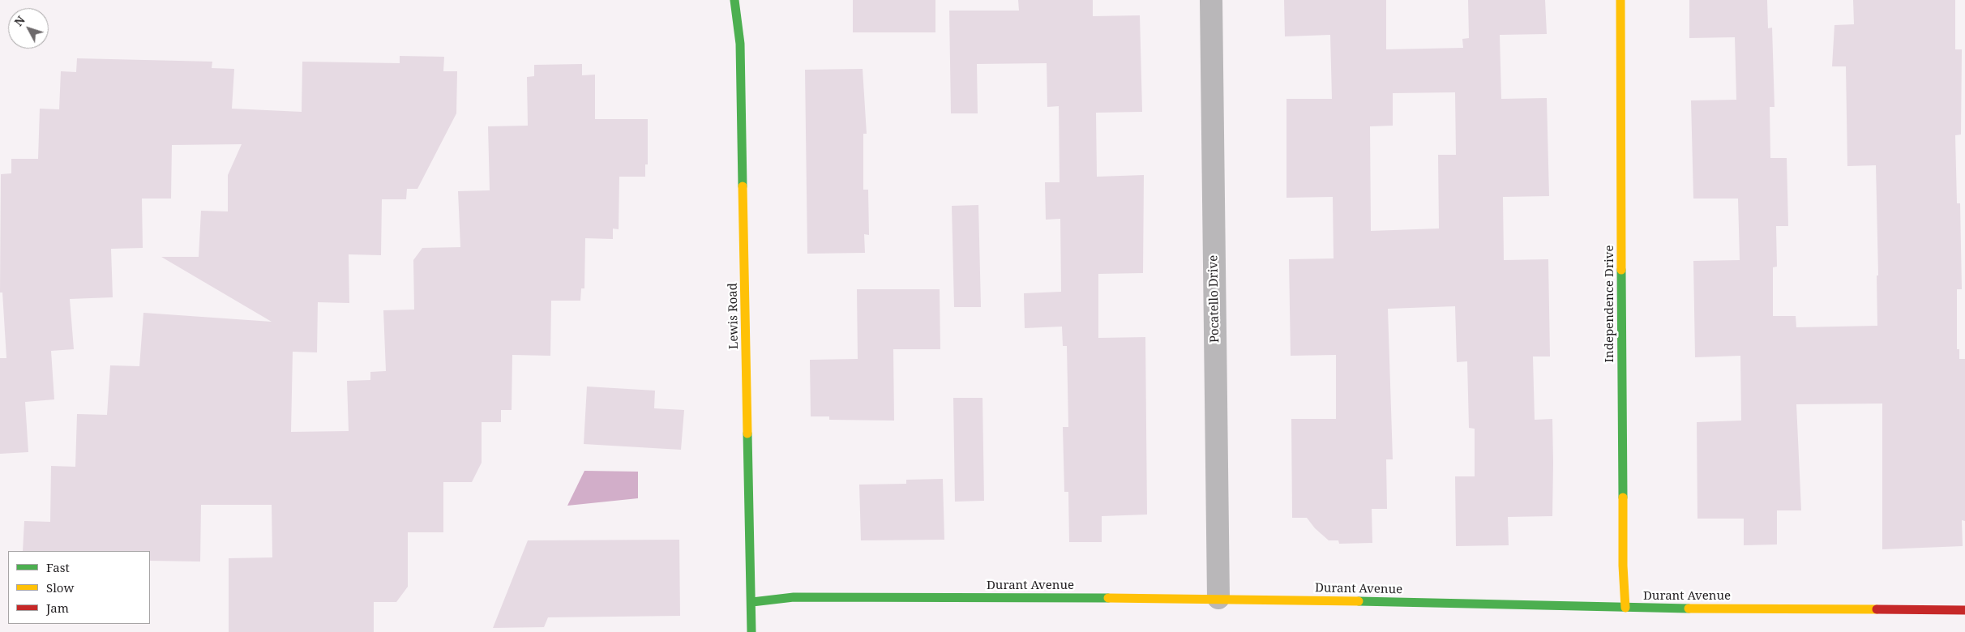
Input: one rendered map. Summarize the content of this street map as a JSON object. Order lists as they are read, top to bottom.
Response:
{
  "streets": {
    "street": [
      "Pocatello Drive",
      "Independence Drive",
      "Lewis Road",
      "Durant Avenue"
    ]
  },
  "crossings": [
    ["Pocatello Drive", "Durant Avenue"],
    ["Independence Drive", "Durant Avenue"],
    ["Lewis Road", "Durant Avenue"]
  ],
  "legend": ["Fast", "Slow", "Jam"],
  "north": "top left"
}
